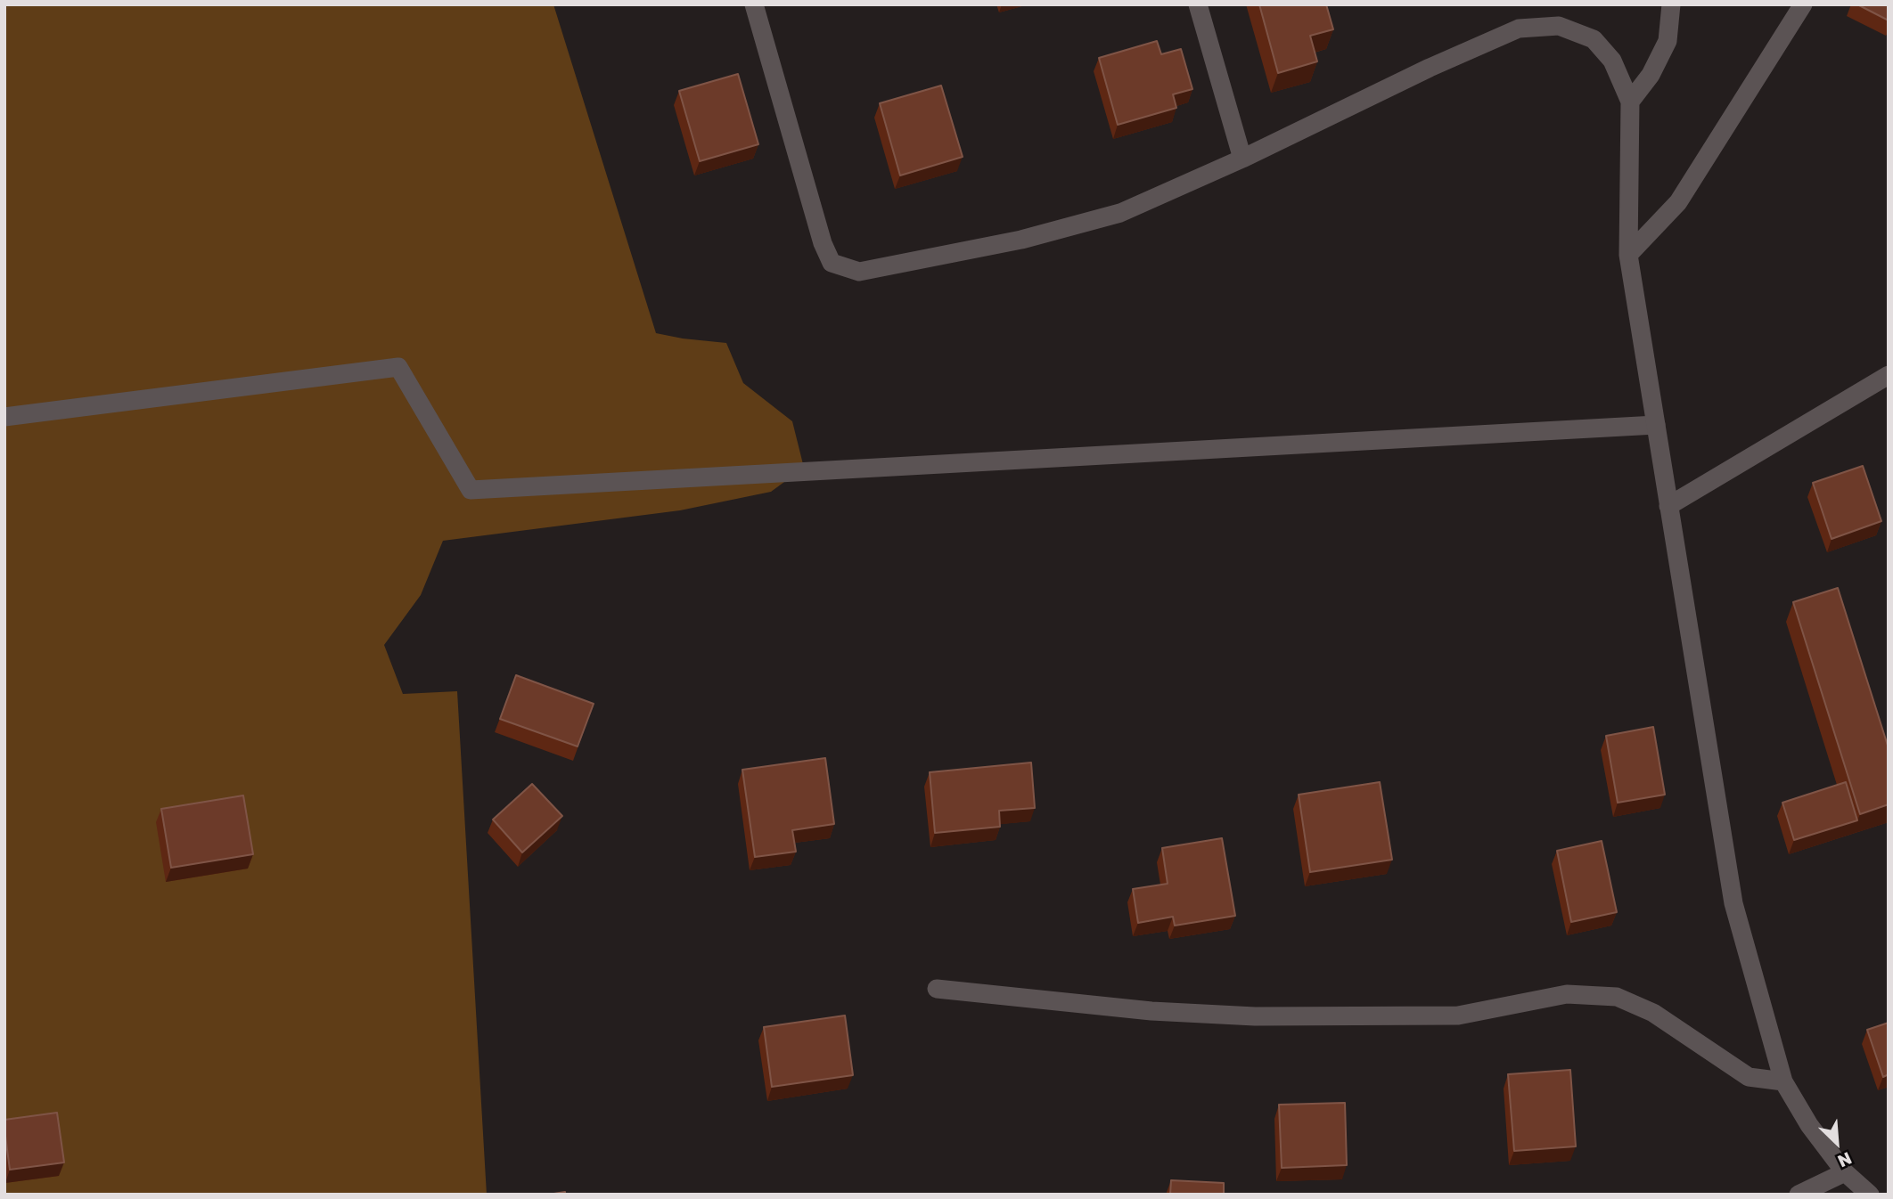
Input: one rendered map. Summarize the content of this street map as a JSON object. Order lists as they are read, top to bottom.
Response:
{
  "north": "bottom right"
}
